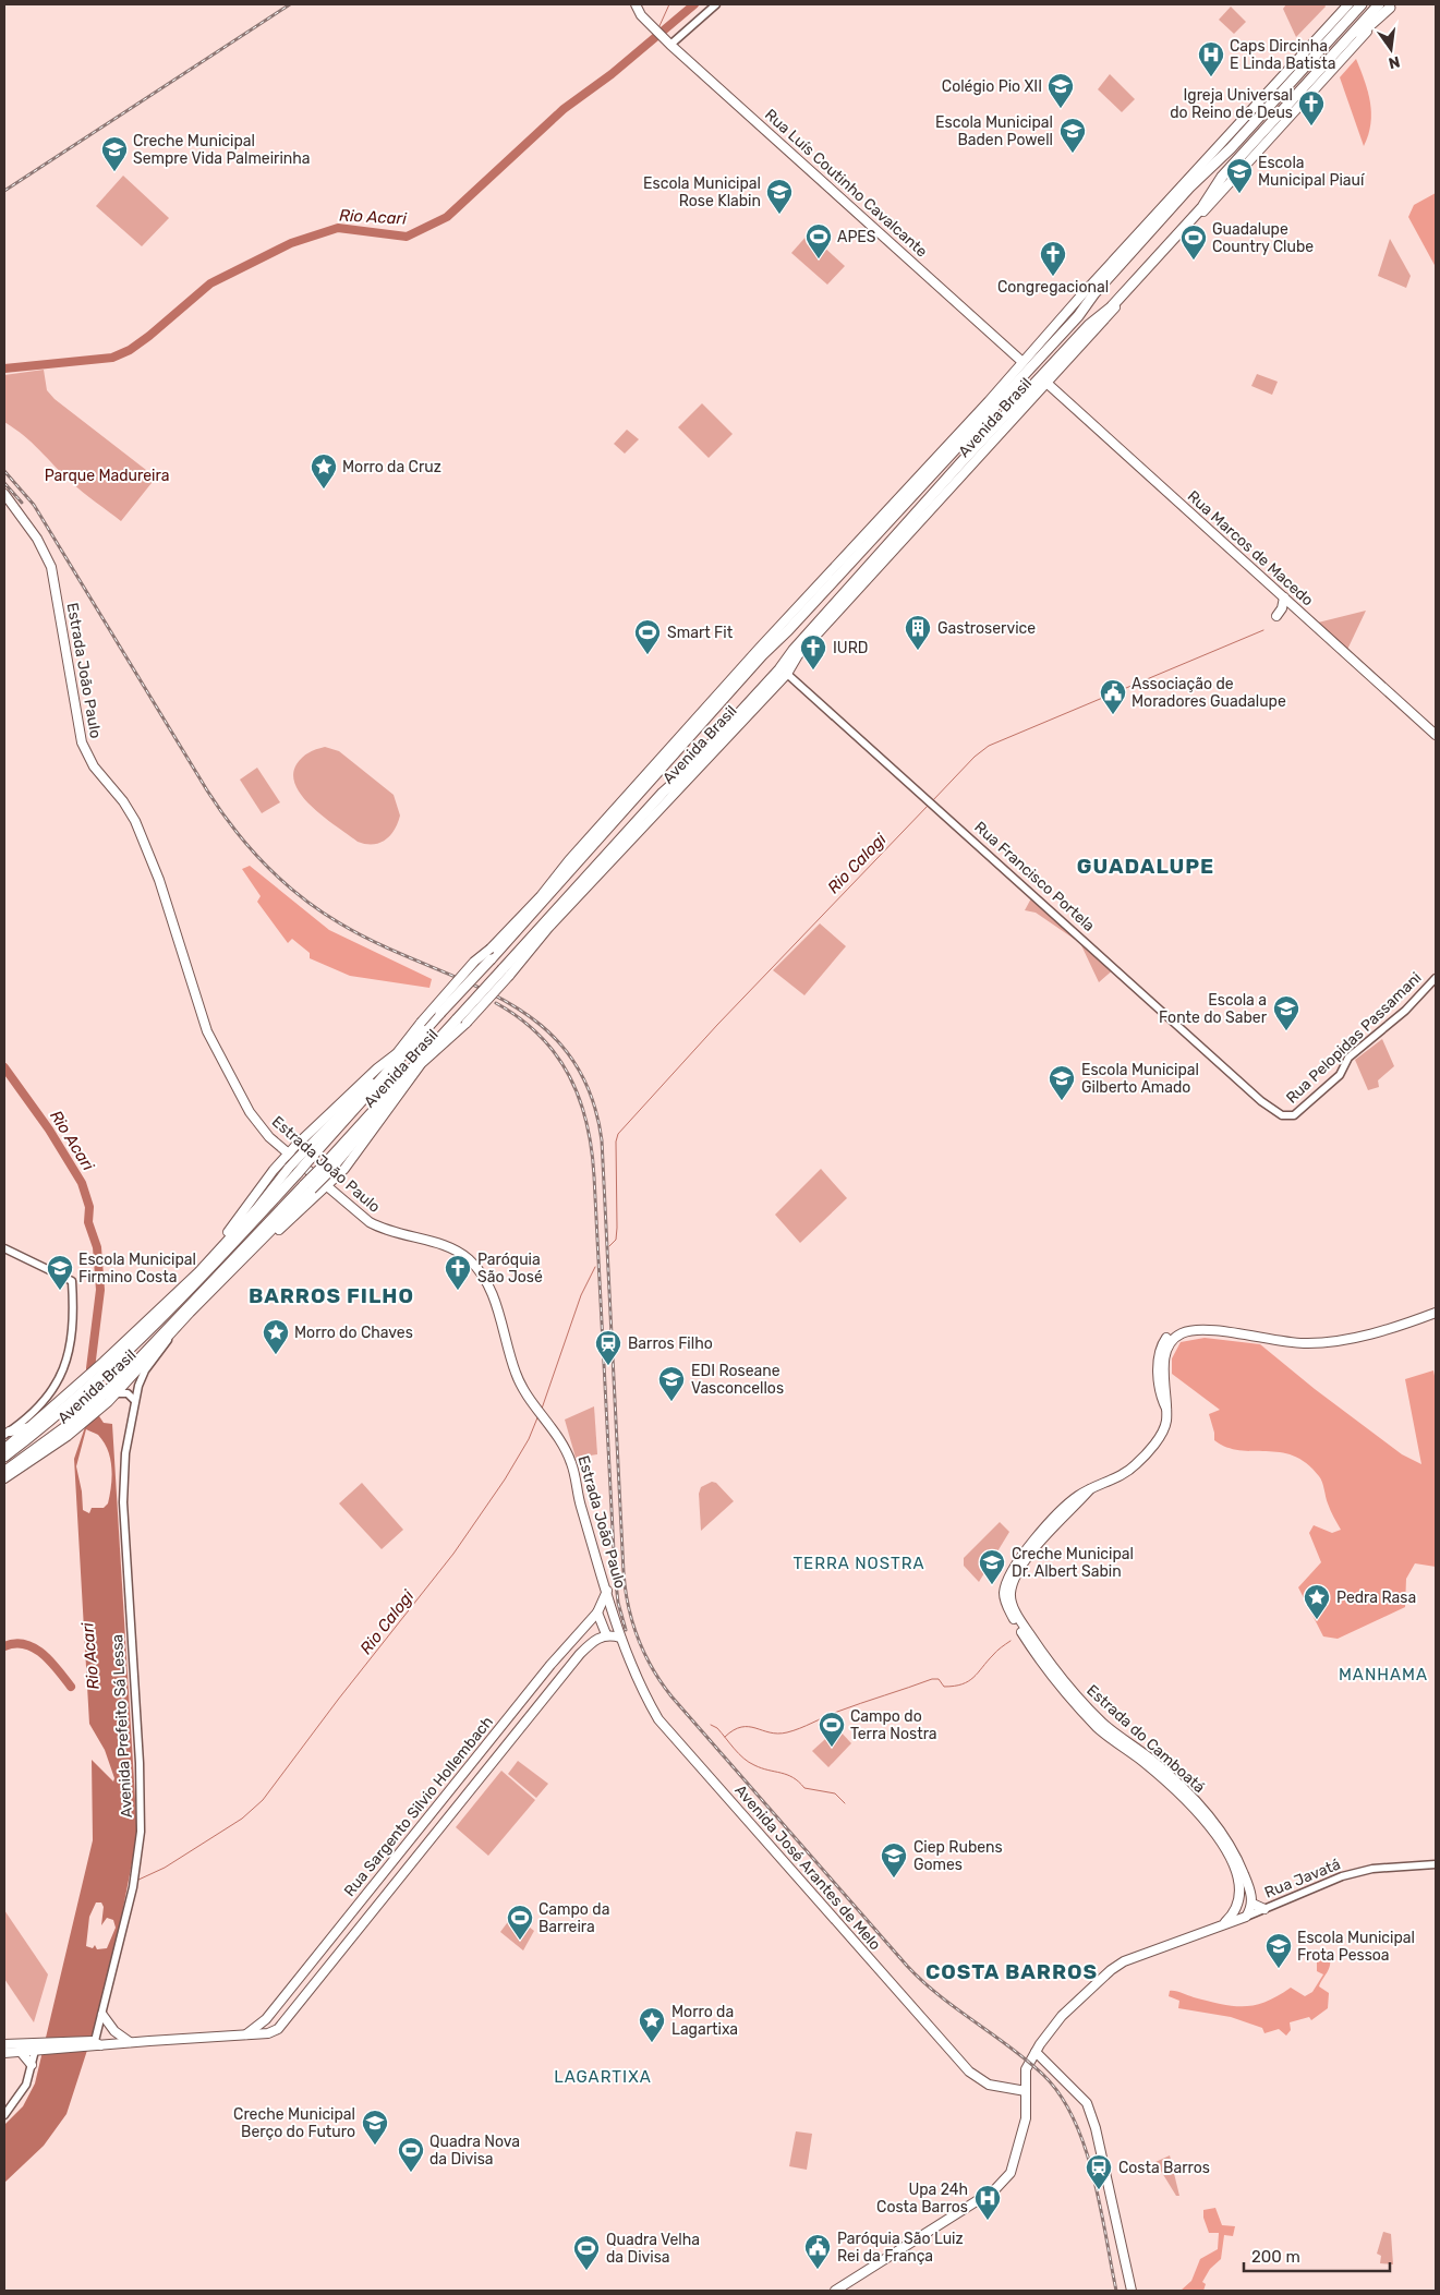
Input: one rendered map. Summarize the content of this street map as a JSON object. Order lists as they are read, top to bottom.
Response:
{
  "streets": {
    "highway": ["Avenida Brasil"],
    "main road": [
      "Rua Luís Coutinho Cavalcante",
      "Rua Marcos de Macedo",
      "Estrada João Paulo",
      "Estrada do Camboatá",
      "Rua Sargento Silvio Hollembach",
      "Avenida José Arantes de Melo"
    ],
    "street": [
      "Rua Francisco Portela",
      "Rua Pelopidas Passamani",
      "Avenida Prefeito Sá Lessa",
      "Rua Javatá"
    ]
  },
  "crossings": [
    ["Rua Luís Coutinho Cavalcante", "Avenida Brasil"],
    ["Avenida Brasil", "Rua Marcos de Macedo"],
    ["Avenida Brasil", "Rua Francisco Portela"],
    ["Avenida Brasil", "Avenida Prefeito Sá Lessa"],
    ["Estrada João Paulo", "Rua Sargento Silvio Hollembach"],
    ["Estrada João Paulo", "Avenida José Arantes de Melo"],
    ["Rua Francisco Portela", "Rua Pelopidas Passamani"],
    ["Avenida Prefeito Sá Lessa", "Rua Sargento Silvio Hollembach"]
  ],
  "districts": [
    "GUADALUPE",
    "BARROS FILHO",
    "TERRA NOSTRA",
    "MANHAMA",
    "COSTA BARROS",
    "LAGARTIXA"
  ],
  "water": ["Rio Acari", "Rio Calogi"],
  "parks": ["Parque Madureira"],
  "places": {
    "hospital": ["Caps Dircinha E Linda Batista", "Upa 24h Costa Barros"],
    "school or university": [
      "Colégio Pio XII",
      "Escola Municipal Baden Powell",
      "Creche Municipal Sempre Vida Palmeirinha",
      "Escola Municipal Piauí",
      "Escola Municipal Rose Klabin",
      "Escola a Fonte do Saber",
      "Escola Municipal Gilberto Amado",
      "Escola Municipal Firmino Costa",
      "EDI Roseane Vasconcellos",
      "Creche Municipal Dr. Albert Sabin",
      "Ciep Rubens Gomes",
      "Escola Municipal Frota Pessoa",
      "Creche Municipal Berço do Futuro"
    ],
    "church": [
      "Igreja Universal do Reino de Deus",
      "Congregacional",
      "IURD",
      "Paróquia São José"
    ],
    "sports": [
      "APES",
      "Guadalupe Country Clube",
      "Smart Fit",
      "Campo do Terra Nostra",
      "Campo da Barreira",
      "Quadra Nova da Divisa",
      "Quadra Velha da Divisa"
    ],
    "place": [
      "Morro da Cruz",
      "Morro do Chaves",
      "Pedra Rasa",
      "Morro da Lagartixa"
    ],
    "building": ["Gastroservice"],
    "public building": ["Associação de Moradores Guadalupe", "Paróquia São Luiz Rei da França"],
    "station": ["Barros Filho", "Costa Barros"]
  },
  "scale_bar": "200 m",
  "north": "bottom"
}
